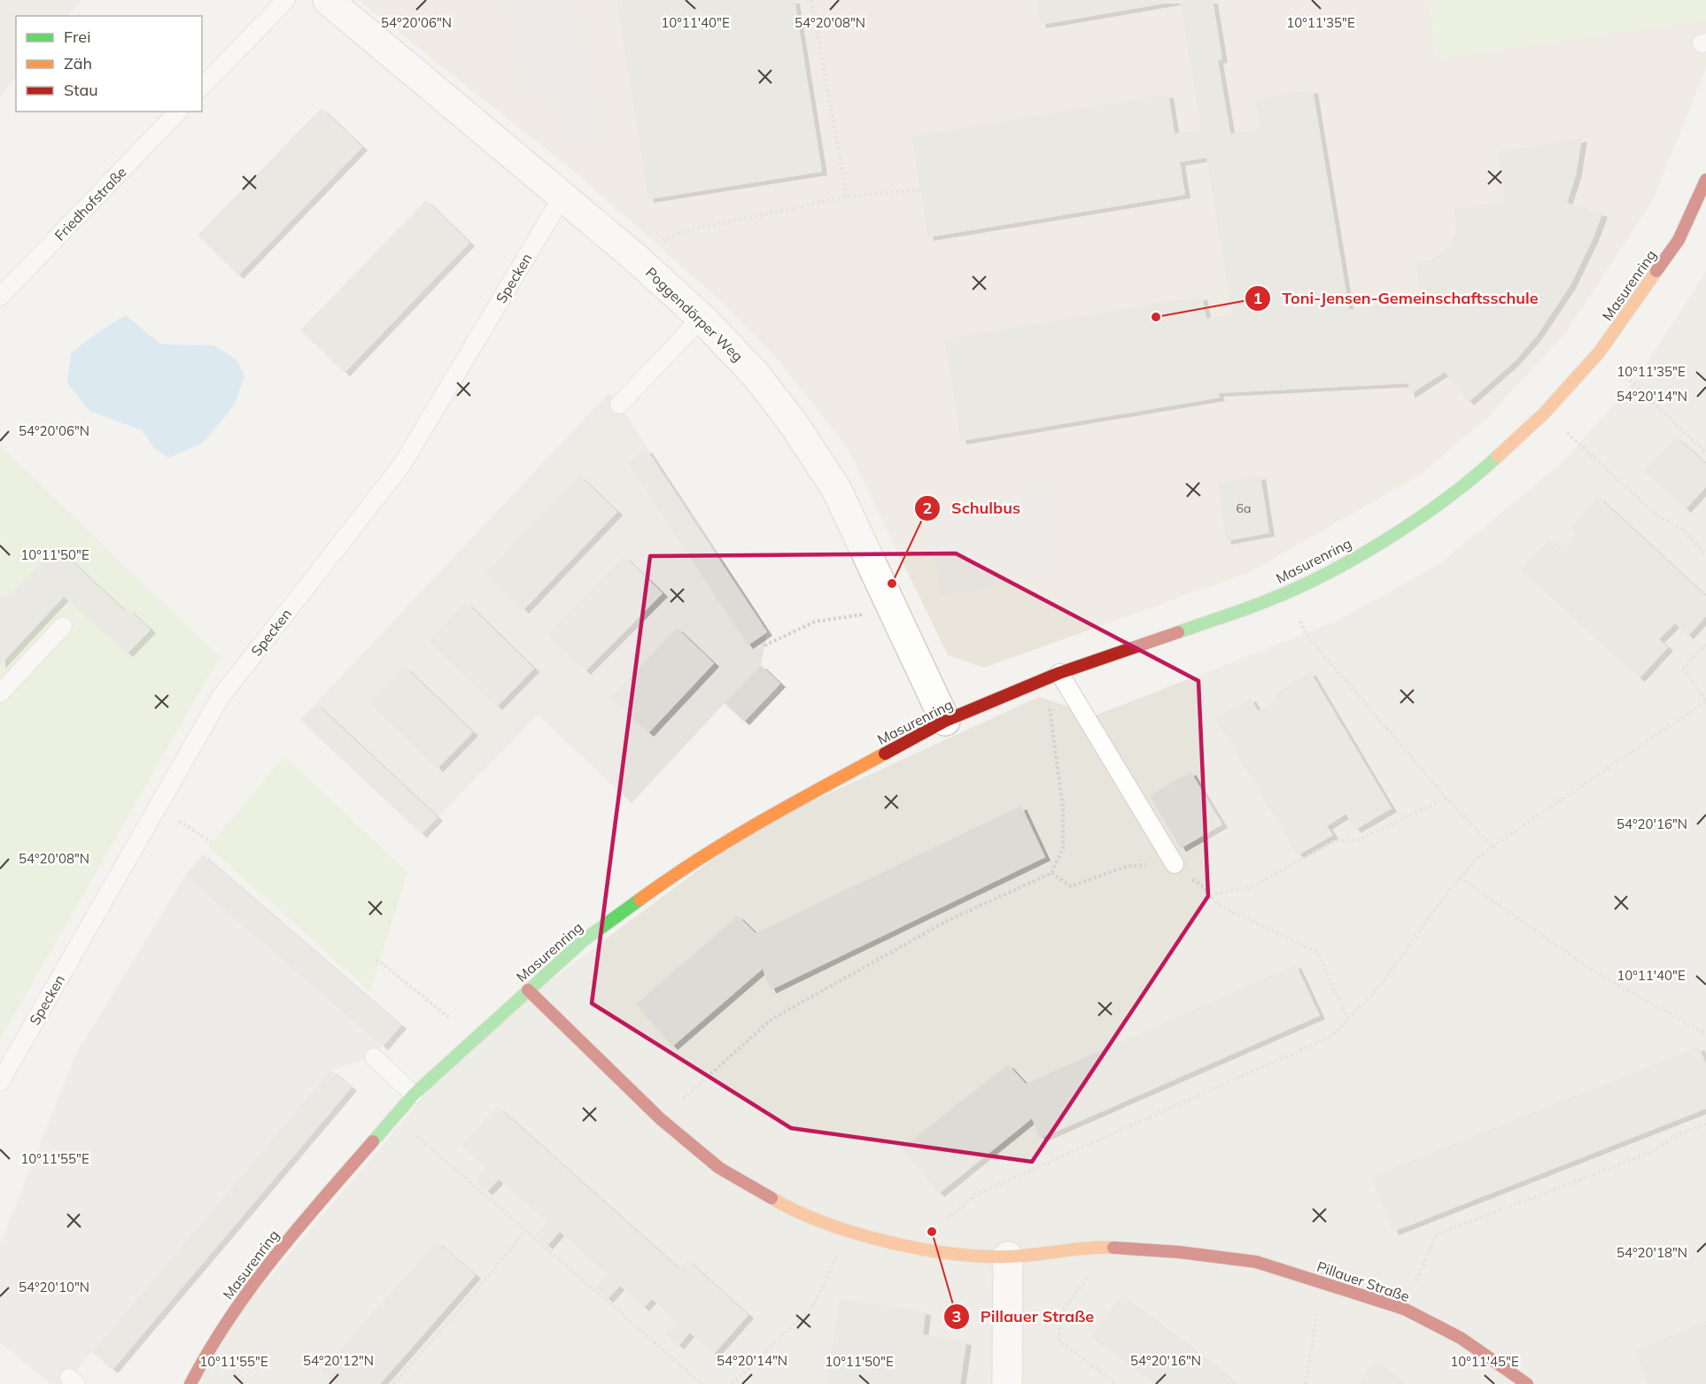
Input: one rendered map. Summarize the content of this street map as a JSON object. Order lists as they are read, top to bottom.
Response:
{
  "streets": {
    "street": ["Masurenring", "Poggendörper Weg", "Pillauer Straße"],
    "lane": ["Friedhofstraße", "Specken"]
  },
  "crossings": [
    ["Specken", "Poggendörper Weg"],
    ["Masurenring", "Poggendörper Weg"],
    ["Masurenring", "Pillauer Straße"]
  ],
  "places": ["Toni-Jensen-Gemeinschaftsschule", "Schulbus", "Pillauer Straße"],
  "house_numbers": ["6a"],
  "legend": ["Frei", "Zäh", "Stau"],
  "coordinates": [
    "10°11'40\"E",
    "10°11'35\"E",
    "54°20'06\"N",
    "54°20'08\"N",
    "54°20'14\"N",
    "10°11'50\"E",
    "54°20'16\"N",
    "10°11'55\"E",
    "54°20'18\"N",
    "54°20'10\"N",
    "54°20'12\"N",
    "10°11'45\"E"
  ]
}
